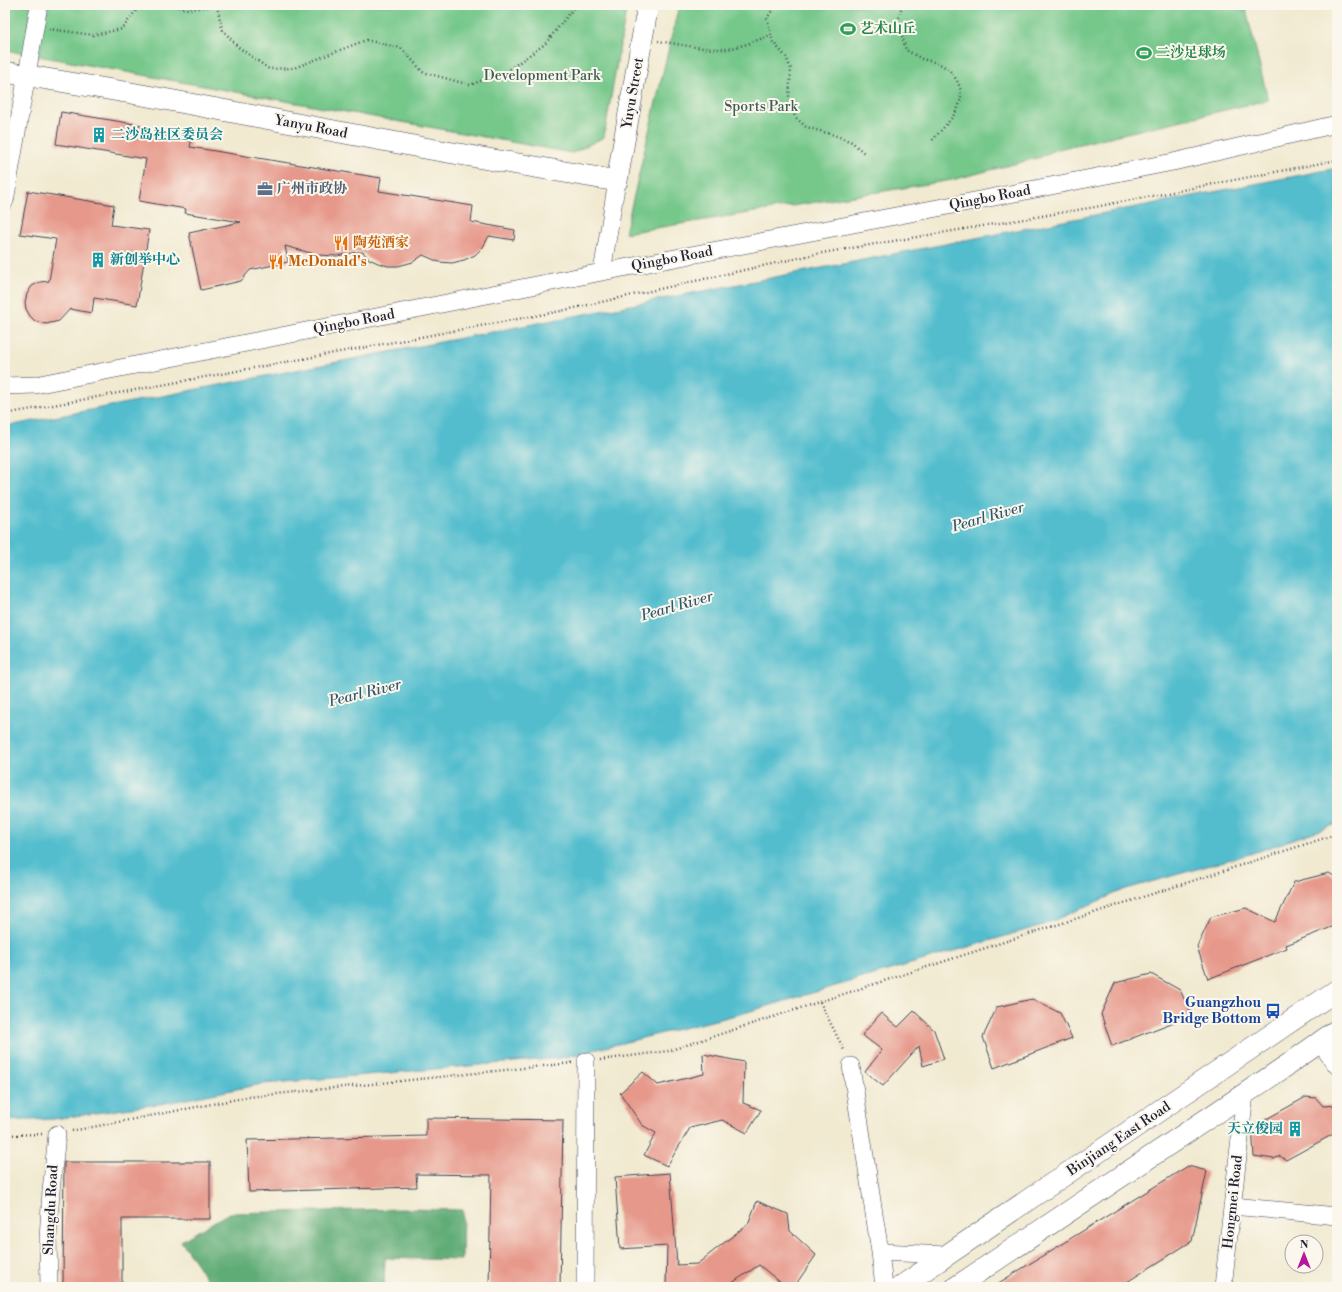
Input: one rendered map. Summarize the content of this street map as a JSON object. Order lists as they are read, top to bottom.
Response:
{
  "streets": {
    "main road": ["Yuyu Street", "Yanyu Road", "Binjiang East Road"],
    "street": ["Qingbo Road", "Hongmei Road", "Shangdu Road"]
  },
  "crossings": [
    ["Yuyu Street", "Yanyu Road"]
  ],
  "water": ["Pearl River"],
  "parks": ["Development Park", "Sports Park"],
  "places": {
    "sports": ["艺术山丘", "二沙足球场"],
    "building": ["二沙岛社区委员会", "新创举中心", "天立俊园"],
    "office": ["广州市政协"],
    "restaurant": ["陶苑酒家", "McDonald's"],
    "bus stop": ["Guangzhou Bridge Bottom"]
  },
  "north": "top"
}
